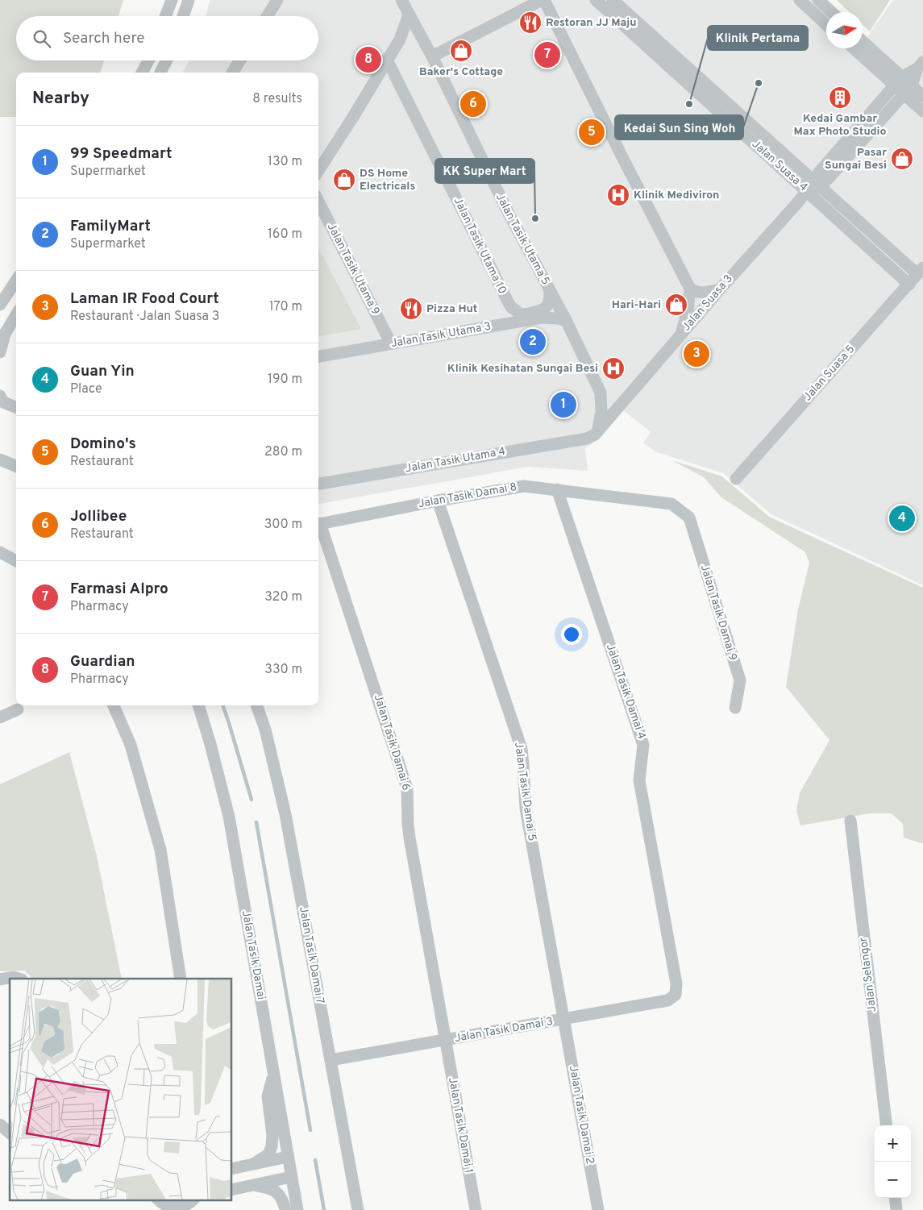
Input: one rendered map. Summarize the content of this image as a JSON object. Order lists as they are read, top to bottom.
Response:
{
  "streets": {
    "street": [
      "Jalan Suasa 4",
      "Jalan Tasik Utama 5",
      "Jalan Tasik Utama 10",
      "Jalan Tasik Utama 9",
      "Jalan Suasa 3",
      "Jalan Tasik Utama 3",
      "Jalan Suasa 5",
      "Jalan Tasik Utama 4",
      "Jalan Tasik Damai 8",
      "Jalan Tasik Damai 9",
      "Jalan Tasik Damai 4",
      "Jalan Tasik Damai 6",
      "Jalan Tasik Damai 5",
      "Jalan Tasik Damai",
      "Jalan Tasik Damai 7",
      "Jalan Selangor",
      "Jalan Tasik Damai 3",
      "Jalan Tasik Damai 2",
      "Jalan Tasik Damai 1"
    ]
  },
  "crossings": [
    ["Jalan Suasa 4", "Jalan Suasa 3"],
    ["Jalan Suasa 4", "Jalan Suasa 5"],
    ["Jalan Tasik Utama 5", "Jalan Tasik Utama 10"],
    ["Jalan Tasik Utama 5", "Jalan Suasa 3"],
    ["Jalan Tasik Utama 5", "Jalan Tasik Utama 3"],
    ["Jalan Tasik Utama 5", "Jalan Tasik Utama 4"],
    ["Jalan Tasik Utama 10", "Jalan Tasik Utama 3"],
    ["Jalan Tasik Utama 9", "Jalan Tasik Utama 3"],
    ["Jalan Suasa 3", "Jalan Tasik Utama 4"],
    ["Jalan Tasik Damai 8", "Jalan Tasik Damai 9"],
    ["Jalan Tasik Damai 8", "Jalan Tasik Damai 4"],
    ["Jalan Tasik Damai 8", "Jalan Tasik Damai 5"],
    ["Jalan Tasik Damai 4", "Jalan Tasik Damai 3"],
    ["Jalan Tasik Damai 6", "Jalan Tasik Damai 3"],
    ["Jalan Tasik Damai 6", "Jalan Tasik Damai 1"],
    ["Jalan Tasik Damai 5", "Jalan Tasik Damai 3"],
    ["Jalan Tasik Damai 5", "Jalan Tasik Damai 2"],
    ["Jalan Tasik Damai 7", "Jalan Tasik Damai 3"],
    ["Jalan Tasik Damai 3", "Jalan Tasik Damai 2"],
    ["Jalan Tasik Damai 3", "Jalan Tasik Damai 1"]
  ],
  "places": {
    "restaurant": ["Restoran JJ Maju", "Pizza Hut"],
    "shop": [
      "Baker's Cottage",
      "Pasar Sungai Besi",
      "DS Home Electricals",
      "Hari-Hari"
    ],
    "other": ["Kedai Sun Sing Woh", "Klinik Pertama", "KK Super Mart"],
    "building": ["Kedai Gambar Max Photo Studio"],
    "hospital": ["Klinik Mediviron", "Klinik Kesihatan Sungai Besi"]
  },
  "north": "right",
  "page": {
    "search": "Search here",
    "pins": [
      "7",
      "8",
      "6",
      "5",
      "2",
      "3",
      "1",
      "4"
    ],
    "heading": ["Nearby", "8 results"],
    "list": [
      {
        "mark": "1",
        "name": "99 Speedmart",
        "note": "Supermarket",
        "value": "130 m"
      },
      {
        "mark": "2",
        "name": "FamilyMart",
        "note": "Supermarket",
        "value": "160 m"
      },
      {
        "mark": "3",
        "name": "Laman IR Food Court",
        "note": "Restaurant · Jalan Suasa 3",
        "value": "170 m"
      },
      {
        "mark": "4",
        "name": "Guan Yin",
        "note": "Place",
        "value": "190 m"
      },
      {
        "mark": "5",
        "name": "Domino's",
        "note": "Restaurant",
        "value": "280 m"
      },
      {
        "mark": "6",
        "name": "Jollibee",
        "note": "Restaurant",
        "value": "300 m"
      },
      {
        "mark": "7",
        "name": "Farmasi Alpro",
        "note": "Pharmacy",
        "value": "320 m"
      },
      {
        "mark": "8",
        "name": "Guardian",
        "note": "Pharmacy",
        "value": "330 m"
      }
    ],
    "map_buttons": ["+", "−"]
  }
}
